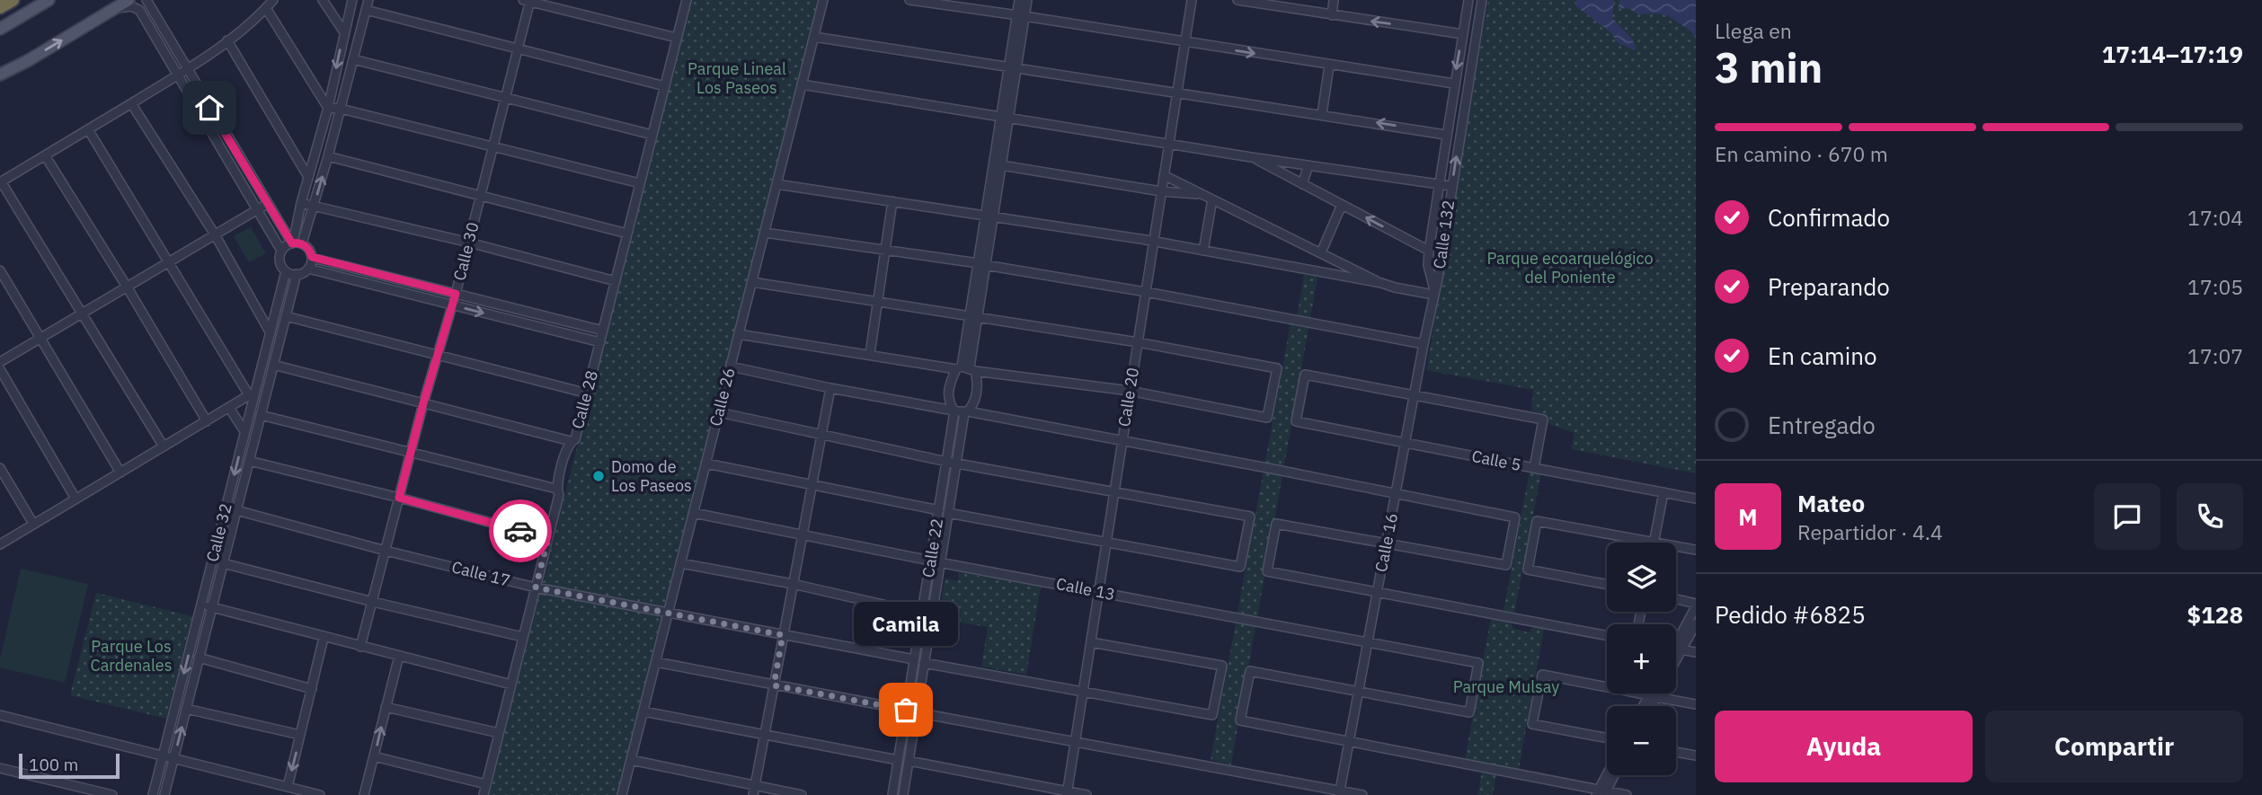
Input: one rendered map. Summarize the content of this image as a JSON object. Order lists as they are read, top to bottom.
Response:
{
  "streets": {
    "street": [
      "Calle 132",
      "Calle 30",
      "Calle 26",
      "Calle 20",
      "Calle 28",
      "Calle 5",
      "Calle 32",
      "Calle 16",
      "Calle 22",
      "Calle 17",
      "Calle 13"
    ]
  },
  "crossings": [
    ["Calle 132", "Calle 16"],
    ["Calle 30", "Calle 17"],
    ["Calle 26", "Calle 17"],
    ["Calle 26", "Calle 13"],
    ["Calle 20", "Calle 13"],
    ["Calle 28", "Calle 17"],
    ["Calle 5", "Calle 16"],
    ["Calle 32", "Calle 17"],
    ["Calle 16", "Calle 13"],
    ["Calle 22", "Calle 17"],
    ["Calle 22", "Calle 13"]
  ],
  "parks": [
    "Parque Lineal Los Paseos",
    "Parque ecoarquelógico del Poniente",
    "Parque Los Cardenales",
    "Parque Mulsay"
  ],
  "places": ["Domo de Los Paseos", "Camila"],
  "scale_bar": "100 m",
  "page": {
    "heading": ["3 min", "Llega en", "17:14–17:19"],
    "panel": [
      "Mateo",
      "Repartidor · 4.4",
      "Pedido #6825",
      "$128"
    ],
    "bar": "En camino · 670 m",
    "list": [
      ["Confirmado", "17:04"],
      ["Preparando", "17:05"],
      ["En camino", "17:07"],
      "Entregado"
    ],
    "round": "M",
    "map_buttons": ["+", "−"],
    "bubble": "Camila",
    "buttons": ["Ayuda", "Compartir"],
    "scale": "100 m"
  }
}
